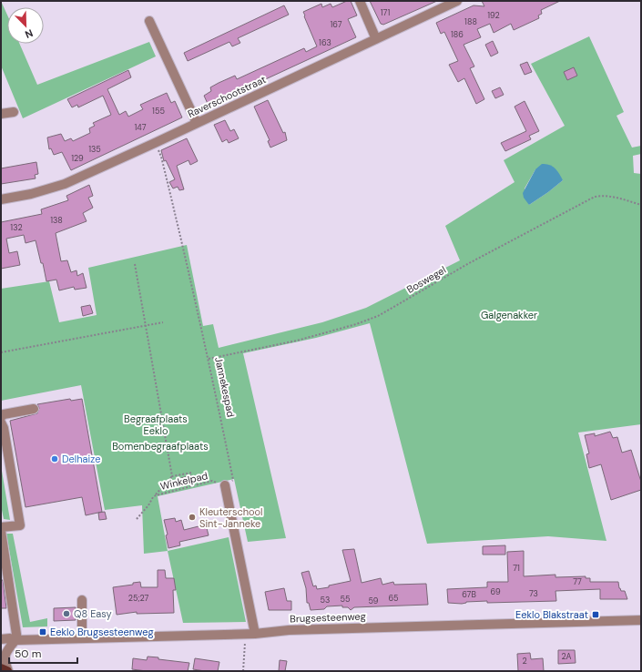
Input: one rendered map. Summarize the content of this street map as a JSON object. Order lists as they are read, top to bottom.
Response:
{
  "streets": {
    "street": ["Raverschootstraat", "Brugsesteenweg"],
    "path": ["Boswegel", "Jannekespad", "Winkelpad"]
  },
  "crossings": [
    ["Raverschootstraat", "Jannekespad"],
    ["Boswegel", "Jannekespad"],
    ["Jannekespad", "Winkelpad"]
  ],
  "parks": ["Galgenakker", "Begraafplaats Eeklo", "Bomenbegraafplaats"],
  "places": {
    "other": ["Delhaize", "Kleuterschool Sint-Janneke", "Q8 Easy"],
    "transit": ["Eeklo Blakstraat", "Eeklo Brugsesteenweg"]
  },
  "house_numbers": [
    "171",
    "192",
    "188",
    "167",
    "186",
    "163",
    "155",
    "147",
    "135",
    "129",
    "138",
    "132",
    "71",
    "77",
    "69",
    "73",
    "67B",
    "25;27",
    "65",
    "55",
    "53",
    "59",
    "2A",
    "2"
  ],
  "scale_bar": "50 m",
  "north": "bottom right"
}
